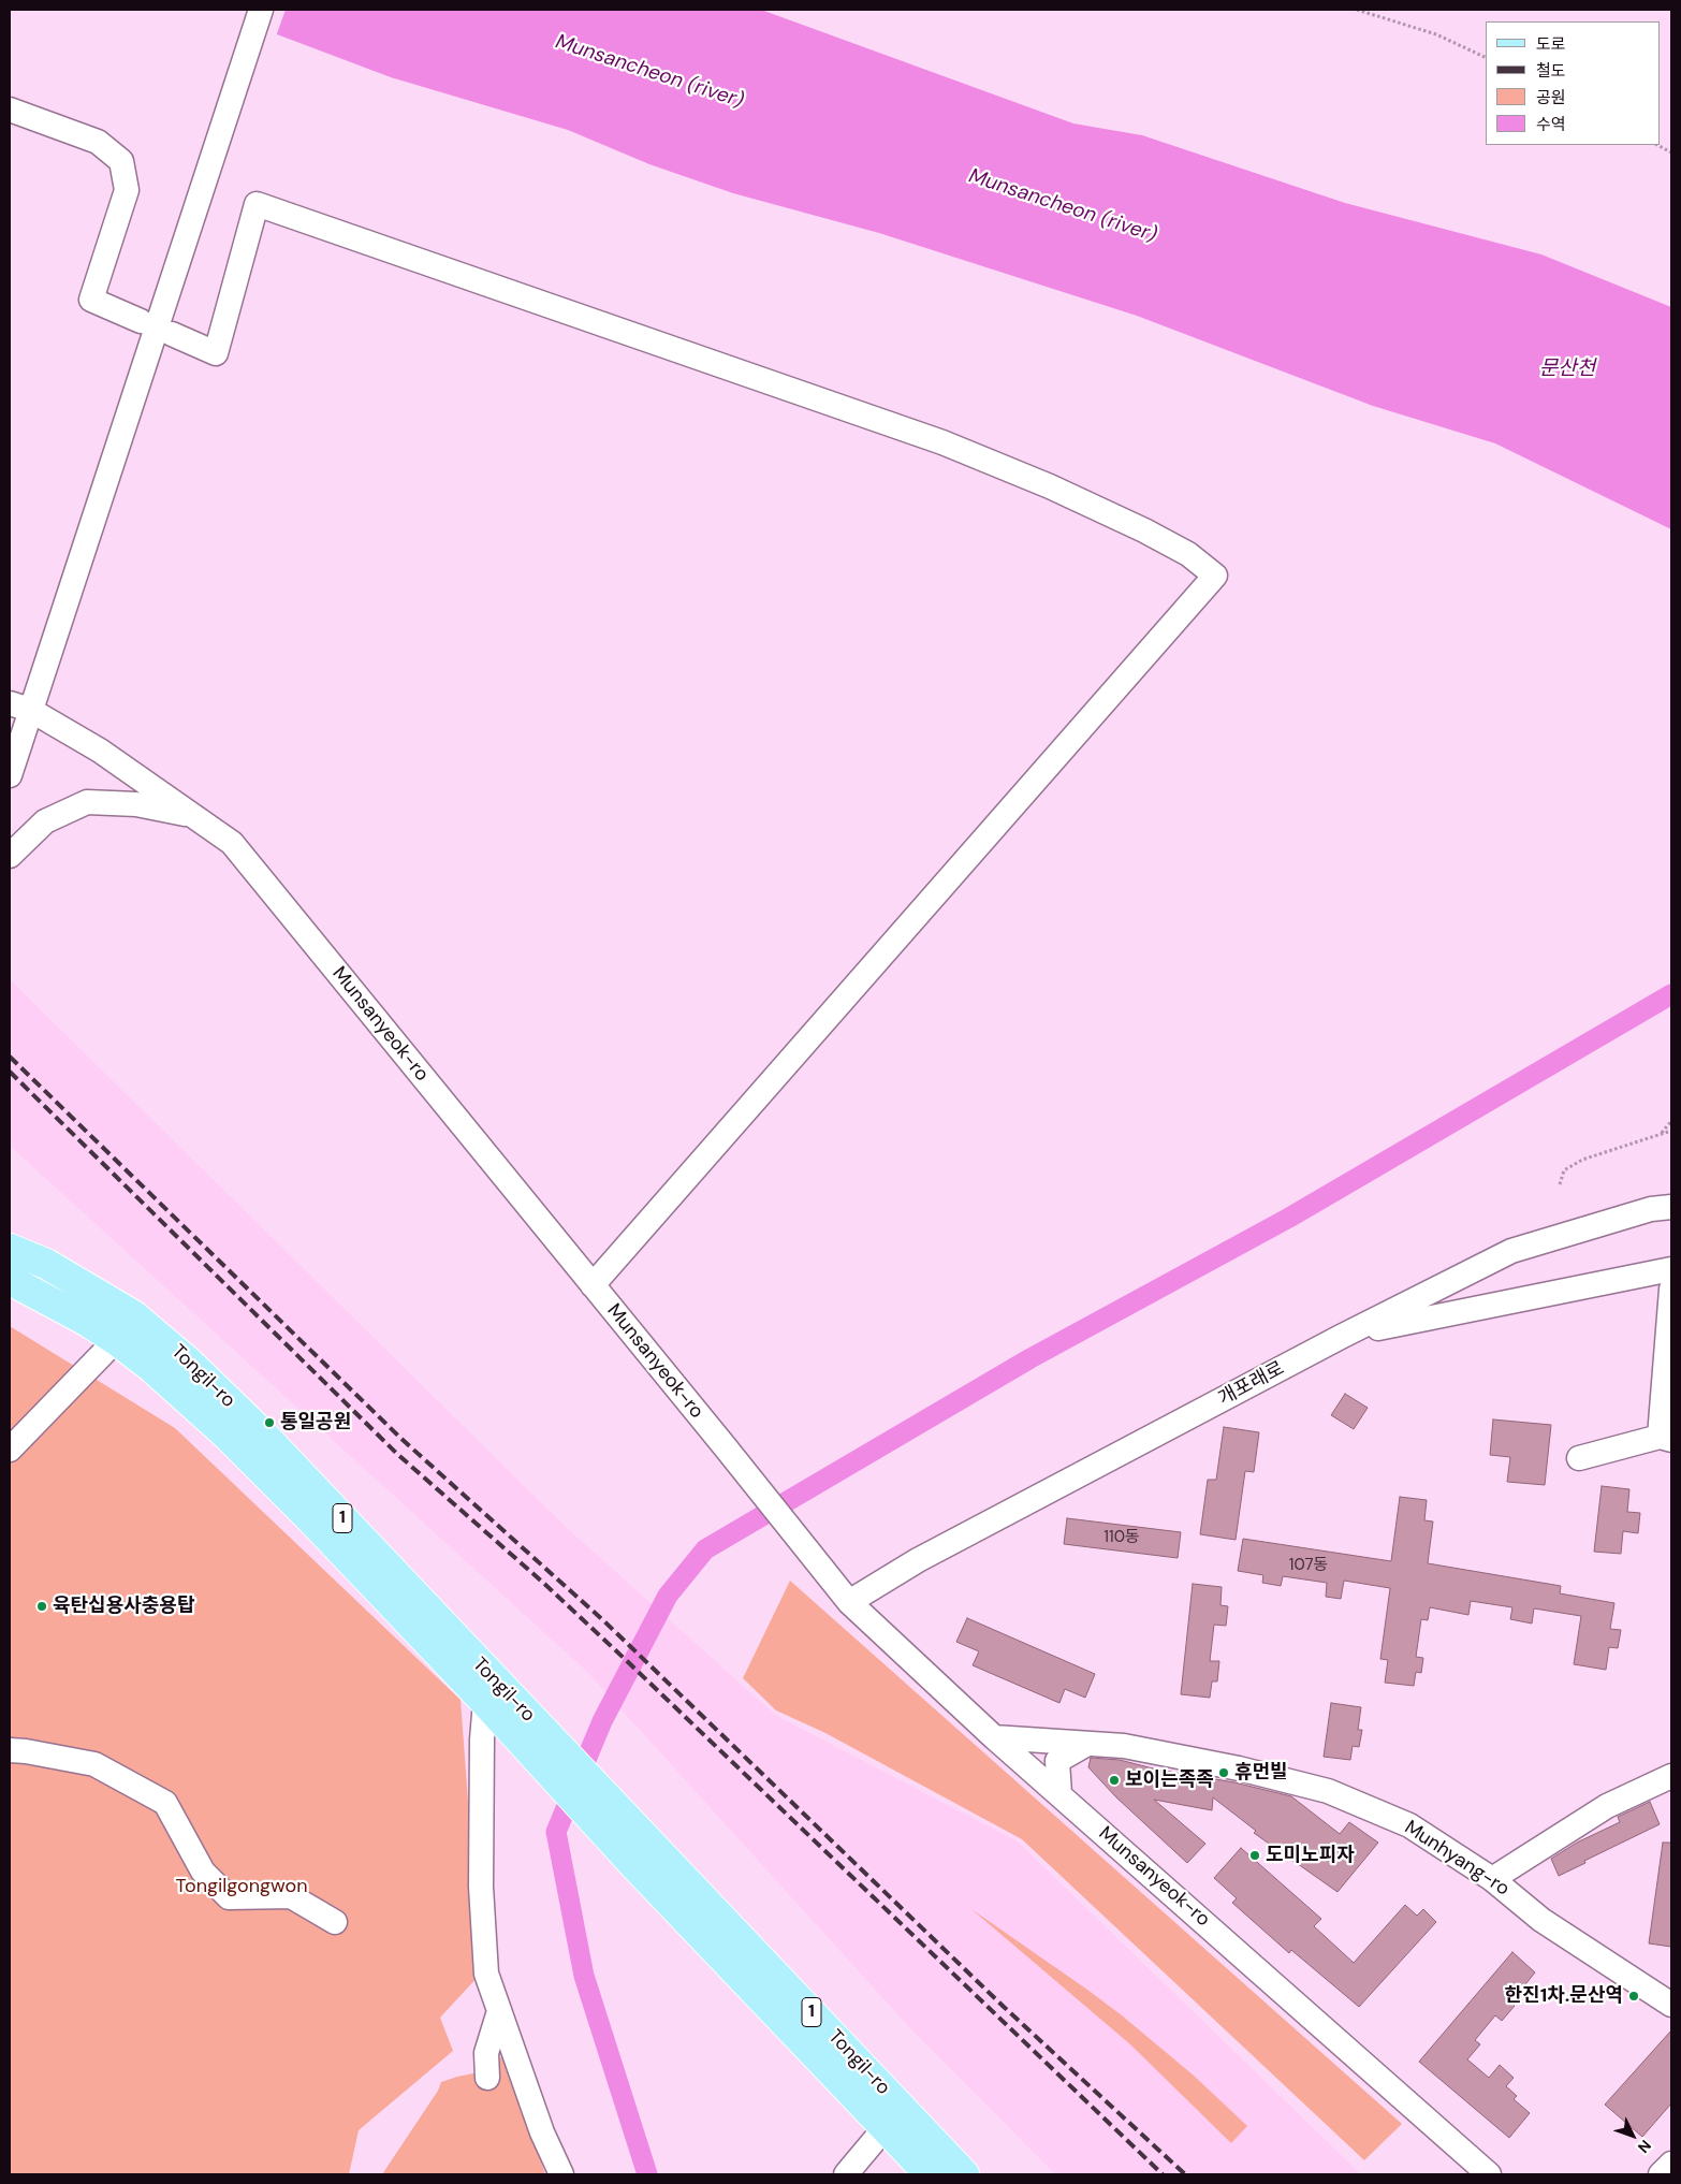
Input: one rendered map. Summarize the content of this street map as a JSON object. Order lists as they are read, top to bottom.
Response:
{
  "streets": {
    "main road": ["Tongil-ro", "1"],
    "street": ["Munsanyeok-ro", "개포래로", "Munhyang-ro"]
  },
  "crossings": [
    ["Munsanyeok-ro", "개포래로"],
    ["Munsanyeok-ro", "Munhyang-ro"]
  ],
  "water": ["Munsancheon (river)", "문산천"],
  "parks": ["Tongilgongwon"],
  "places": [
    "통일공원",
    "육탄십용사충용탑",
    "휴먼빌",
    "보이는족족",
    "도미노피자",
    "한진1차.문산역"
  ],
  "house_numbers": ["110동", "107동"],
  "legend": [
    "도로",
    "철도",
    "공원",
    "수역"
  ],
  "north": "bottom right"
}
